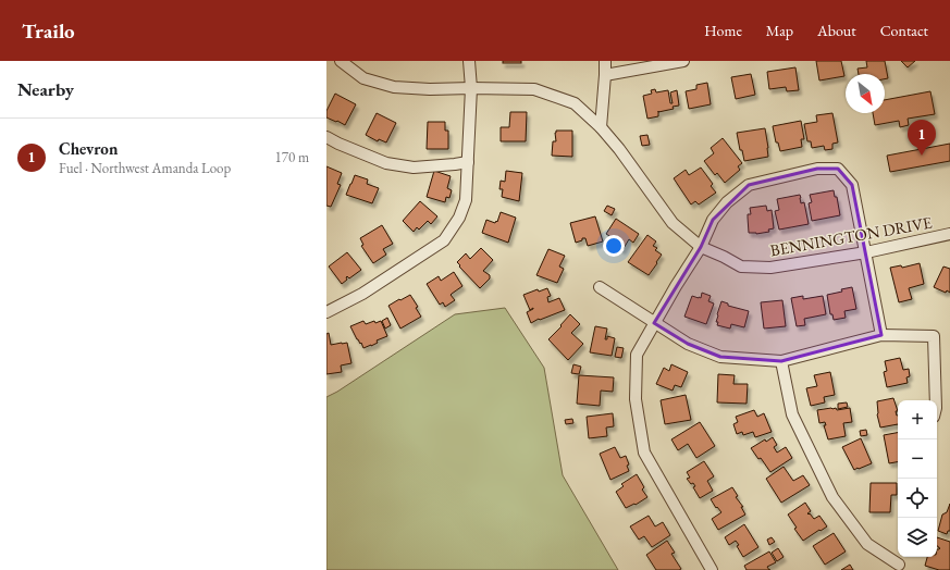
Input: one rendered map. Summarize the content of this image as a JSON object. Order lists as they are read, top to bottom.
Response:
{
  "streets": {
    "street": ["BENNINGTON DRIVE"]
  },
  "north": "bottom right",
  "page": {
    "header": "Trailo",
    "nav": [
      "Home",
      "Map",
      "About",
      "Contact"
    ],
    "heading": "Nearby",
    "list": [
      {
        "mark": "1",
        "name": "Chevron",
        "note": "Fuel · Northwest Amanda Loop",
        "value": "170 m"
      }
    ],
    "pins": "1",
    "map_buttons": ["+", "−"]
  }
}
